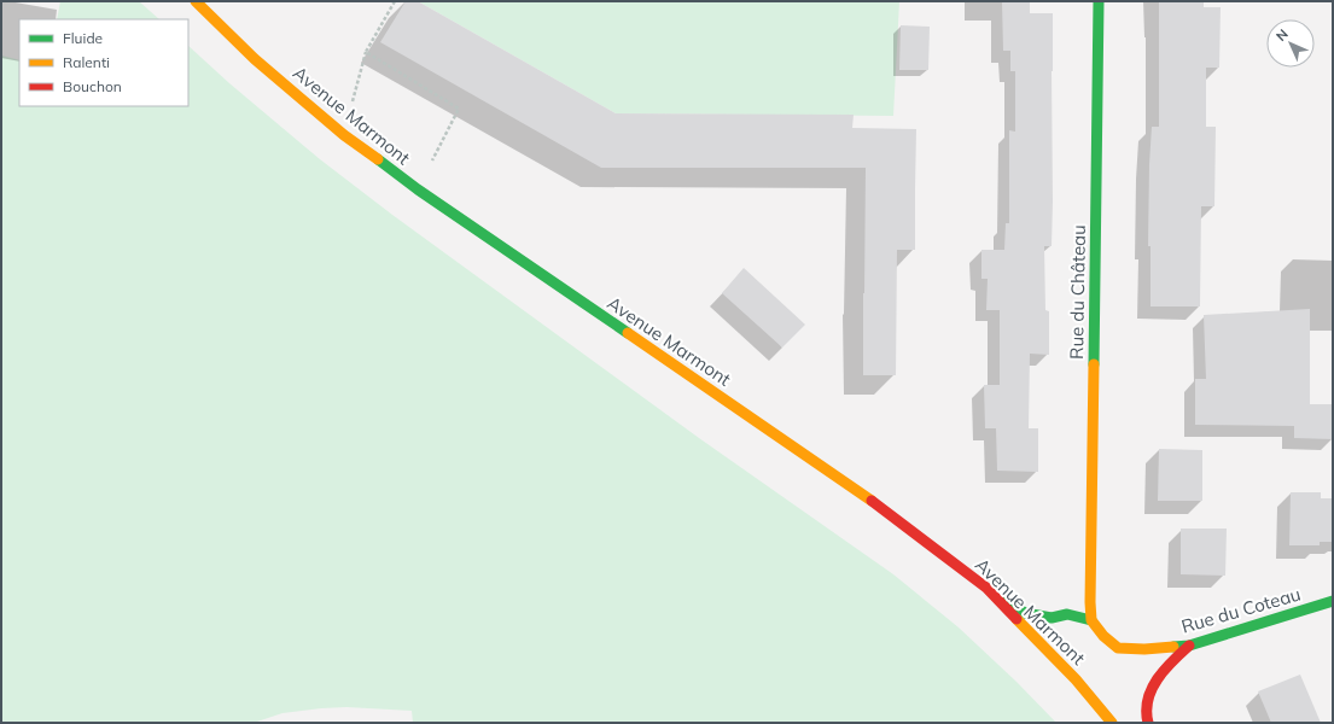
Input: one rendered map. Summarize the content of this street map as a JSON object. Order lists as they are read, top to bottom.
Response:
{
  "streets": {
    "main road": ["Avenue Marmont", "Rue du Château", "Rue du Coteau"]
  },
  "crossings": [
    ["Rue du Château", "Rue du Coteau"]
  ],
  "legend": ["Fluide", "Ralenti", "Bouchon"],
  "north": "top left"
}
